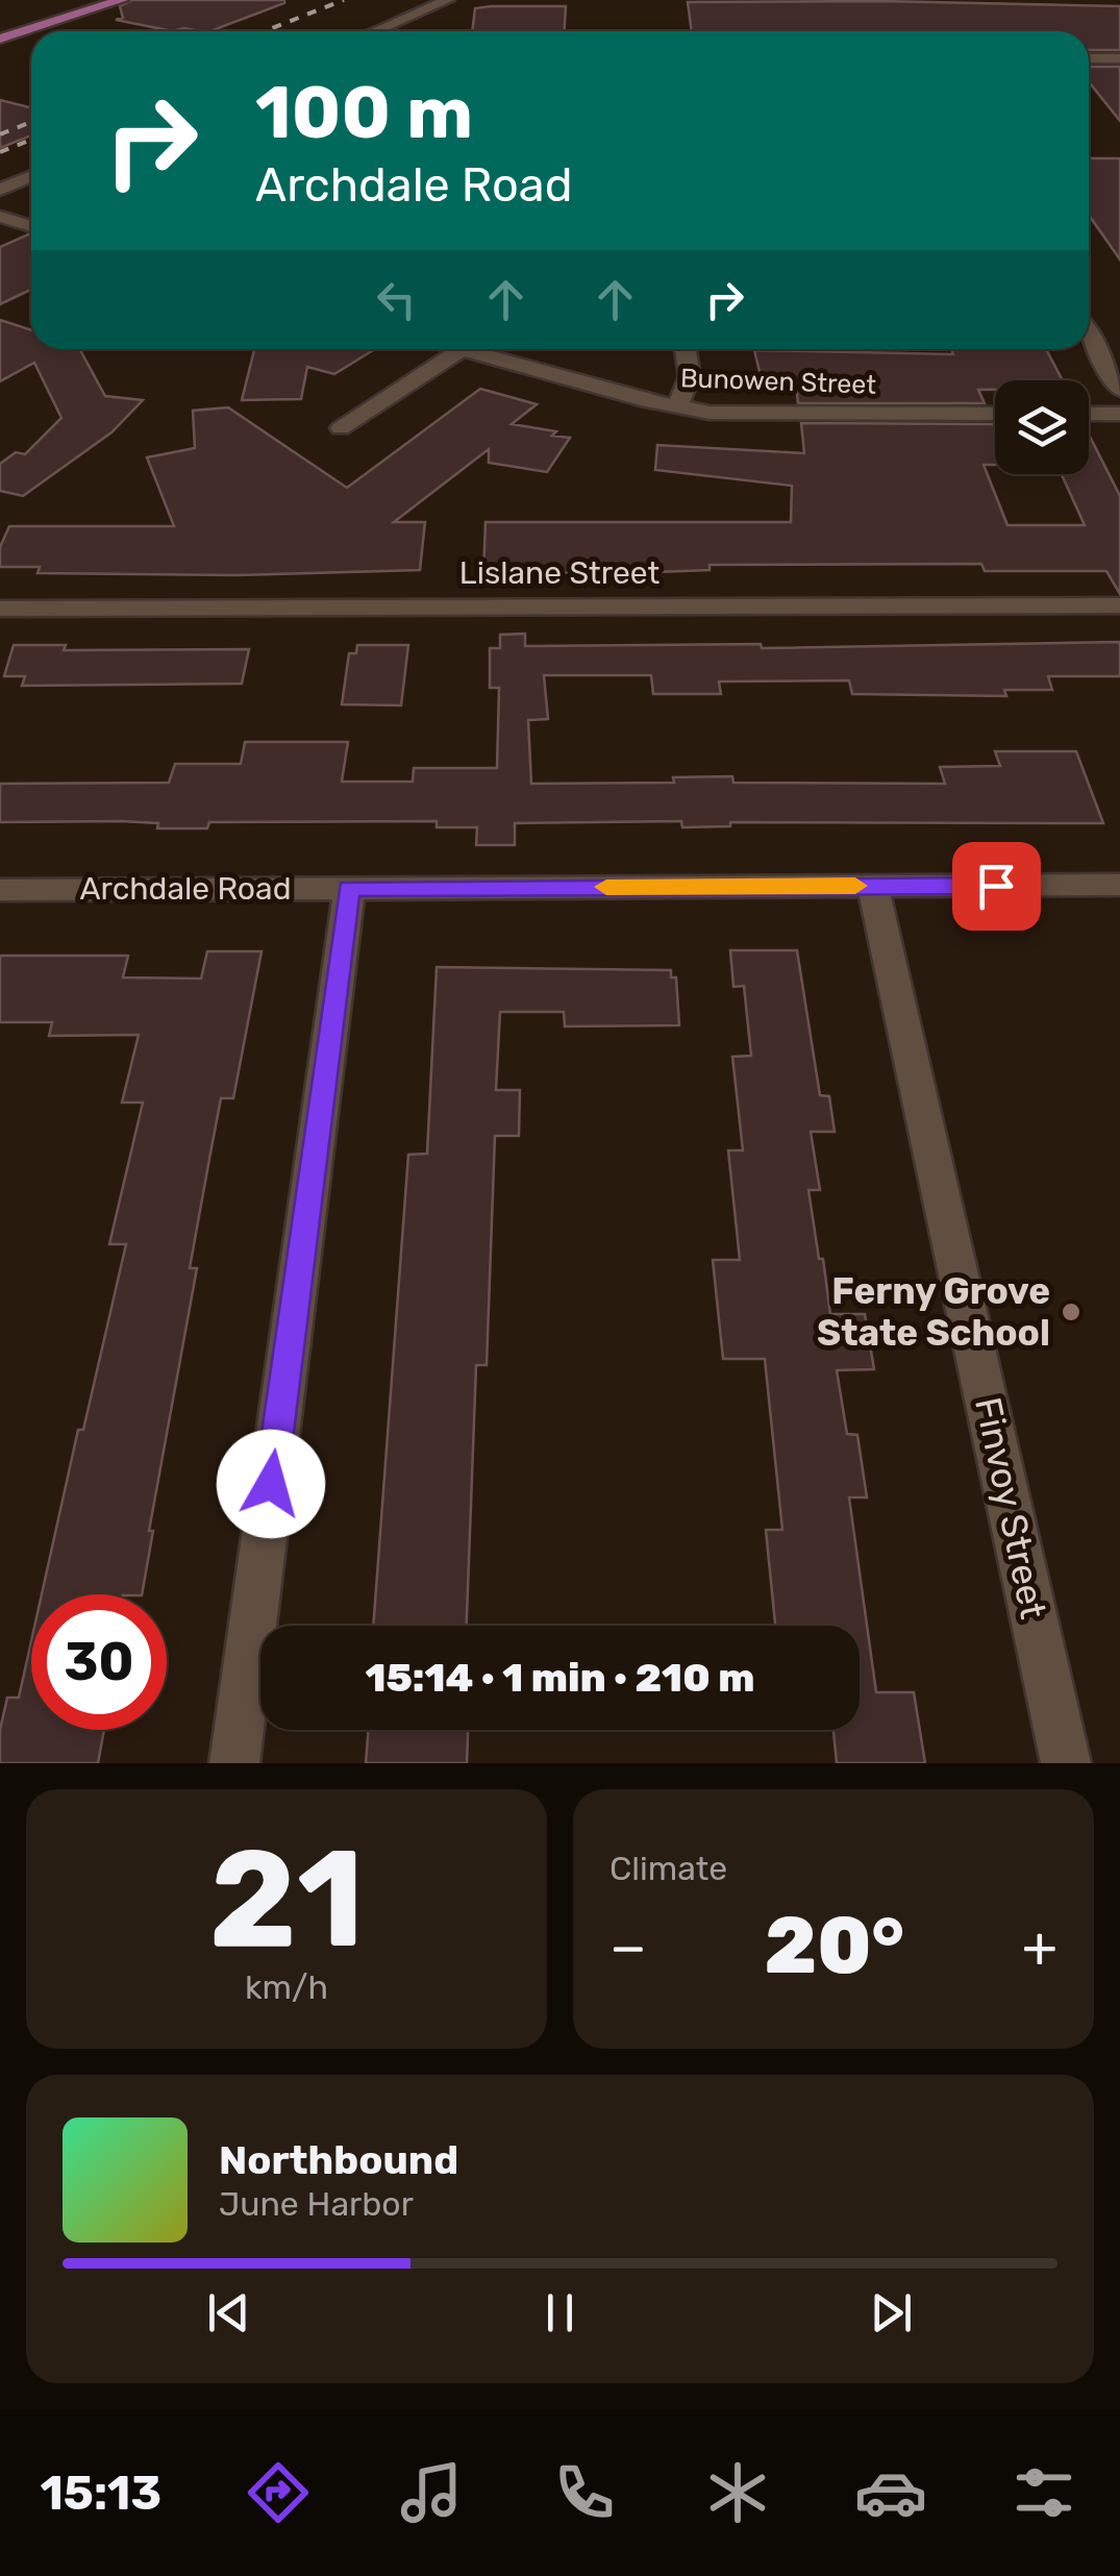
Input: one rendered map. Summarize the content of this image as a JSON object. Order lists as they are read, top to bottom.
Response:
{
  "streets": {
    "street": [
      "Bunowen Street",
      "Lislane Street",
      "Archdale Road",
      "Finvoy Street"
    ]
  },
  "crossings": [
    ["Archdale Road", "Finvoy Street"]
  ],
  "places": ["Ferny Grove State School"],
  "page": {
    "turn": ["100 m", "Archdale Road"],
    "limit": "30",
    "trip": "15:14 · 1 min · 210 m",
    "tile": [
      ["21", "km/h"],
      "Climate"
    ],
    "heat": ["−", "20°", "+"],
    "song": ["Northbound", "June Harbor"],
    "tabs": "15:13"
  }
}
